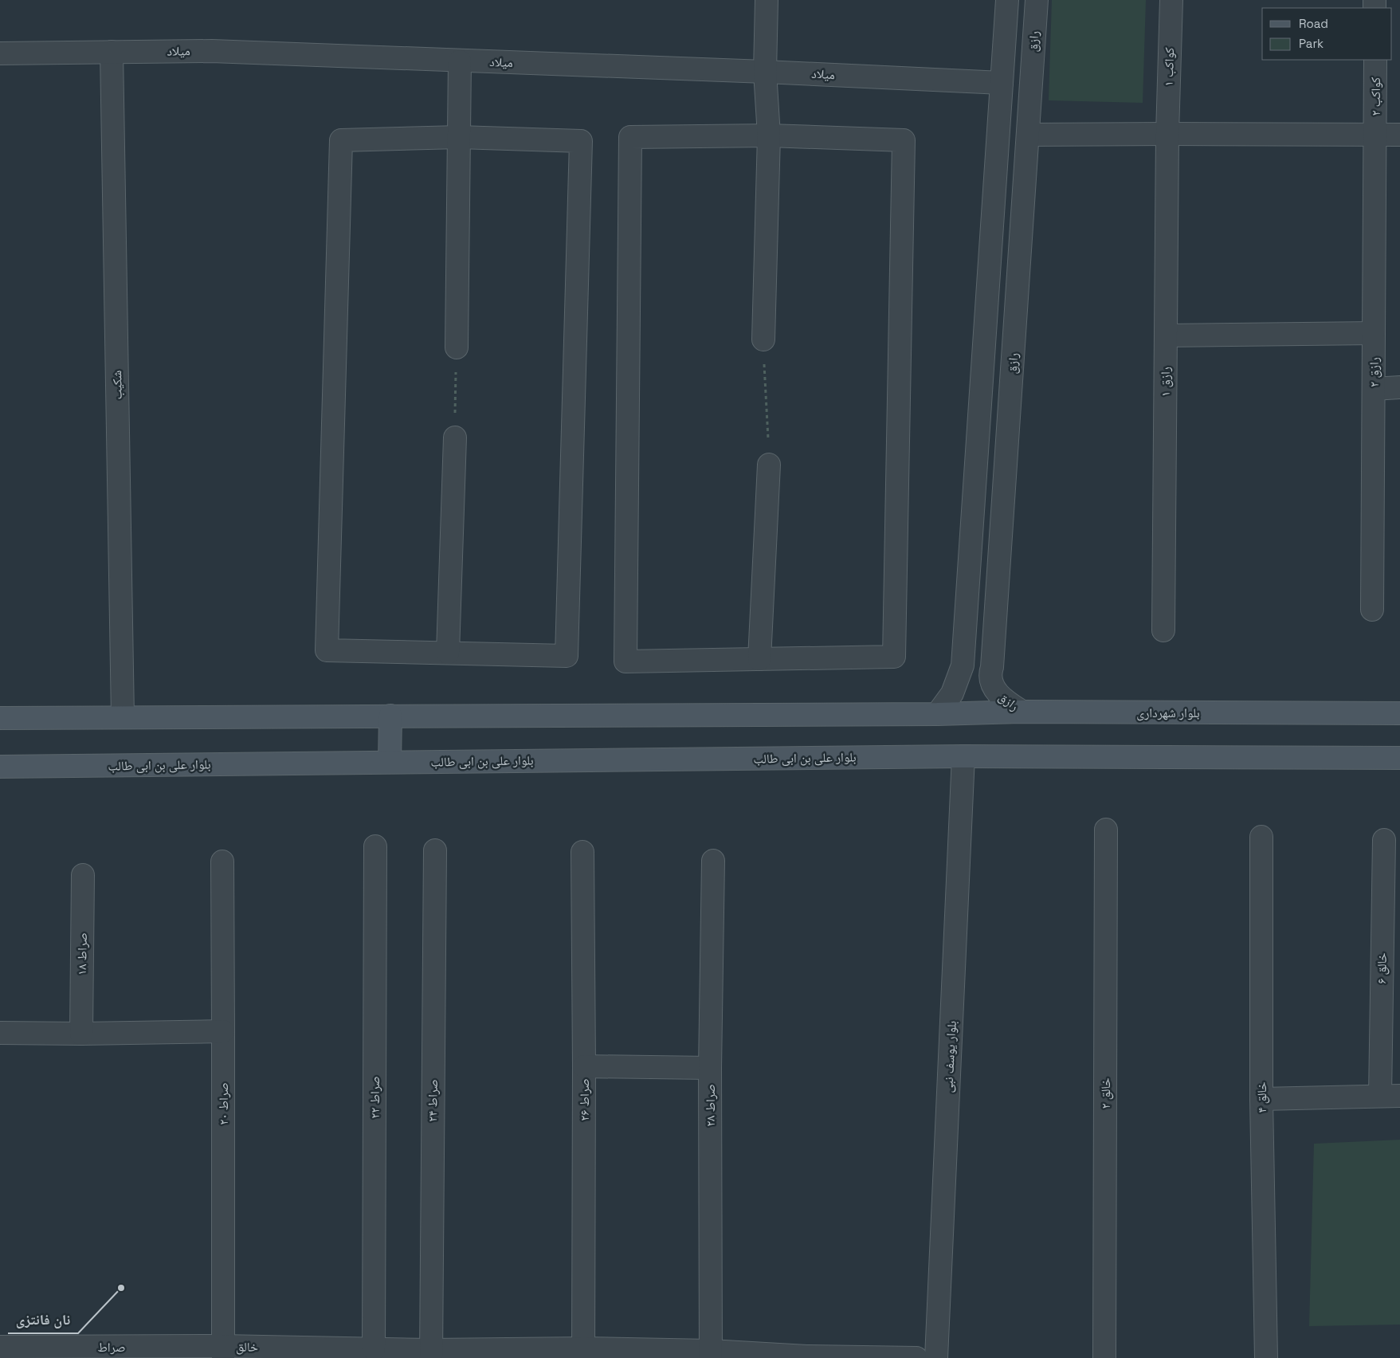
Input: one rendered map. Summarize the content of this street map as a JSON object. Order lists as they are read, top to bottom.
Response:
{
  "streets": {
    "main road": ["بلوار شهرداری", "بلوار علی بن ابی طالب"],
    "street": [
      "رازق",
      "میلاد",
      "کواکب ۱",
      "کواکب ۲",
      "رازق ۲",
      "رازق ۱",
      "شکیب",
      "صراط ۱۸",
      "خالق ۶",
      "بلوار یوسف نبی",
      "خالق ۲",
      "صراط ۲۲",
      "خالق ۴",
      "صراط ۲۶",
      "صراط ۲۴",
      "صراط ۲۰",
      "صراط ۲۸",
      "صراط",
      "خالق"
    ]
  },
  "crossings": [
    ["رازق", "بلوار شهرداری"],
    ["میلاد", "شکیب"],
    ["کواکب ۱", "رازق ۱"],
    ["کواکب ۲", "رازق ۲"],
    ["بلوار علی بن ابی طالب", "بلوار یوسف نبی"],
    ["صراط ۲۲", "خالق"],
    ["صراط ۲۶", "خالق"],
    ["صراط ۲۴", "خالق"],
    ["صراط ۲۰", "صراط"],
    ["صراط ۲۰", "خالق"],
    ["صراط ۲۸", "خالق"],
    ["صراط", "خالق"]
  ],
  "places": ["نان فانتزی"],
  "legend": ["Road", "Park"]
}
